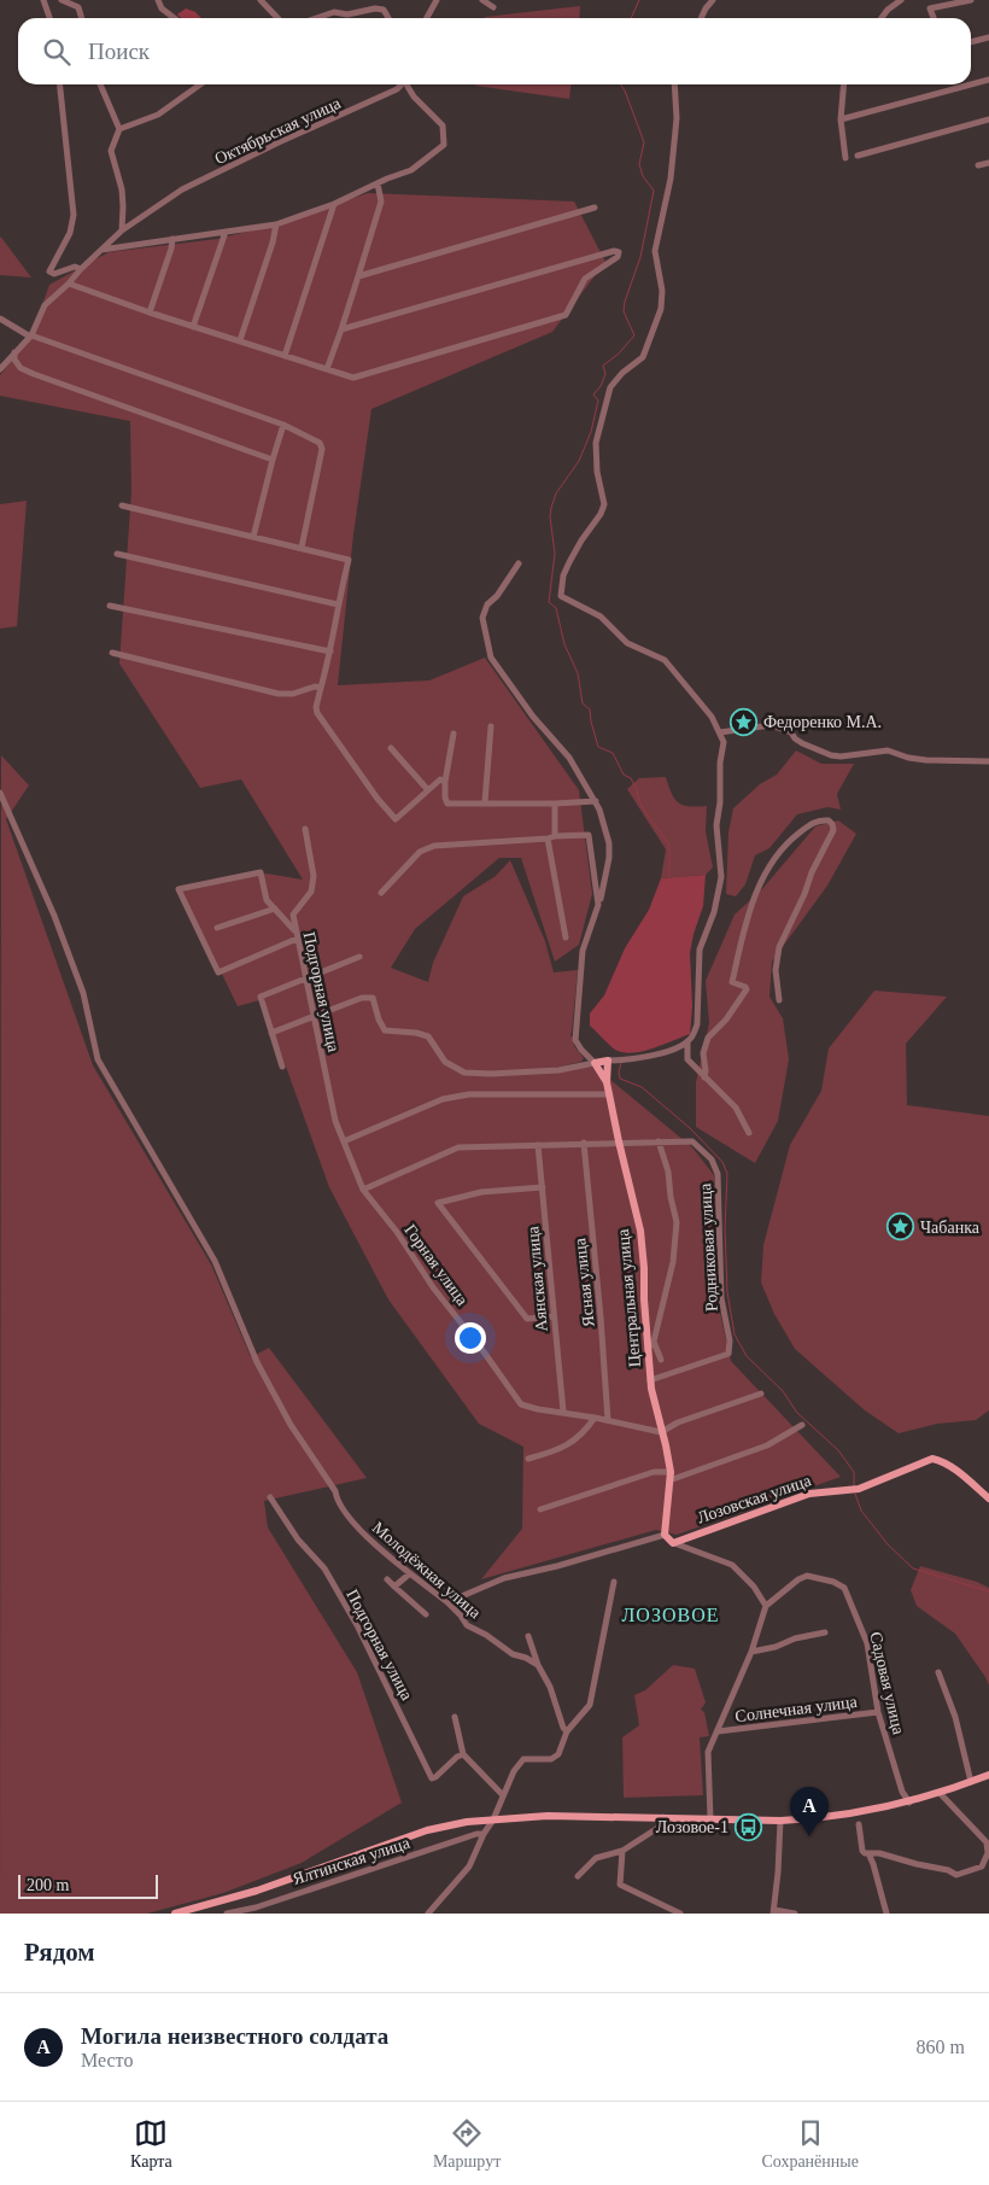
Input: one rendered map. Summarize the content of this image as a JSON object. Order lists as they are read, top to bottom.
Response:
{
  "streets": {
    "main road": ["Центральная улица", "Лозовская улица"],
    "street": [
      "Октябрьская улица",
      "Подгорная улица",
      "Родниковая улица",
      "Горная улица",
      "Аянская улица",
      "Ясная улица",
      "Молодёжная улица",
      "Садовая улица",
      "Солнечная улица",
      "Ялтинская улица"
    ]
  },
  "crossings": [
    ["Подгорная улица", "Горная улица"],
    ["Родниковая улица", "Горная улица"],
    ["Родниковая улица", "Аянская улица"],
    ["Родниковая улица", "Ясная улица"],
    ["Родниковая улица", "Центральная улица"],
    ["Горная улица", "Аянская улица"],
    ["Горная улица", "Ясная улица"],
    ["Горная улица", "Центральная улица"],
    ["Садовая улица", "Солнечная улица"]
  ],
  "districts": ["ЛОЗОВОЕ"],
  "places": {
    "place": ["Федоренко М.А.", "Чабанка"],
    "bus stop": ["Лозовое-1"]
  },
  "scale_bar": "200 m",
  "page": {
    "search": "Поиск",
    "pins": "A",
    "scale": "200 m",
    "heading": "Рядом",
    "list": [
      {
        "mark": "A",
        "name": "Могила неизвестного солдата",
        "note": "Место",
        "value": "860 m"
      }
    ],
    "nav": ["Карта", "Маршрут", "Сохранённые"]
  }
}
